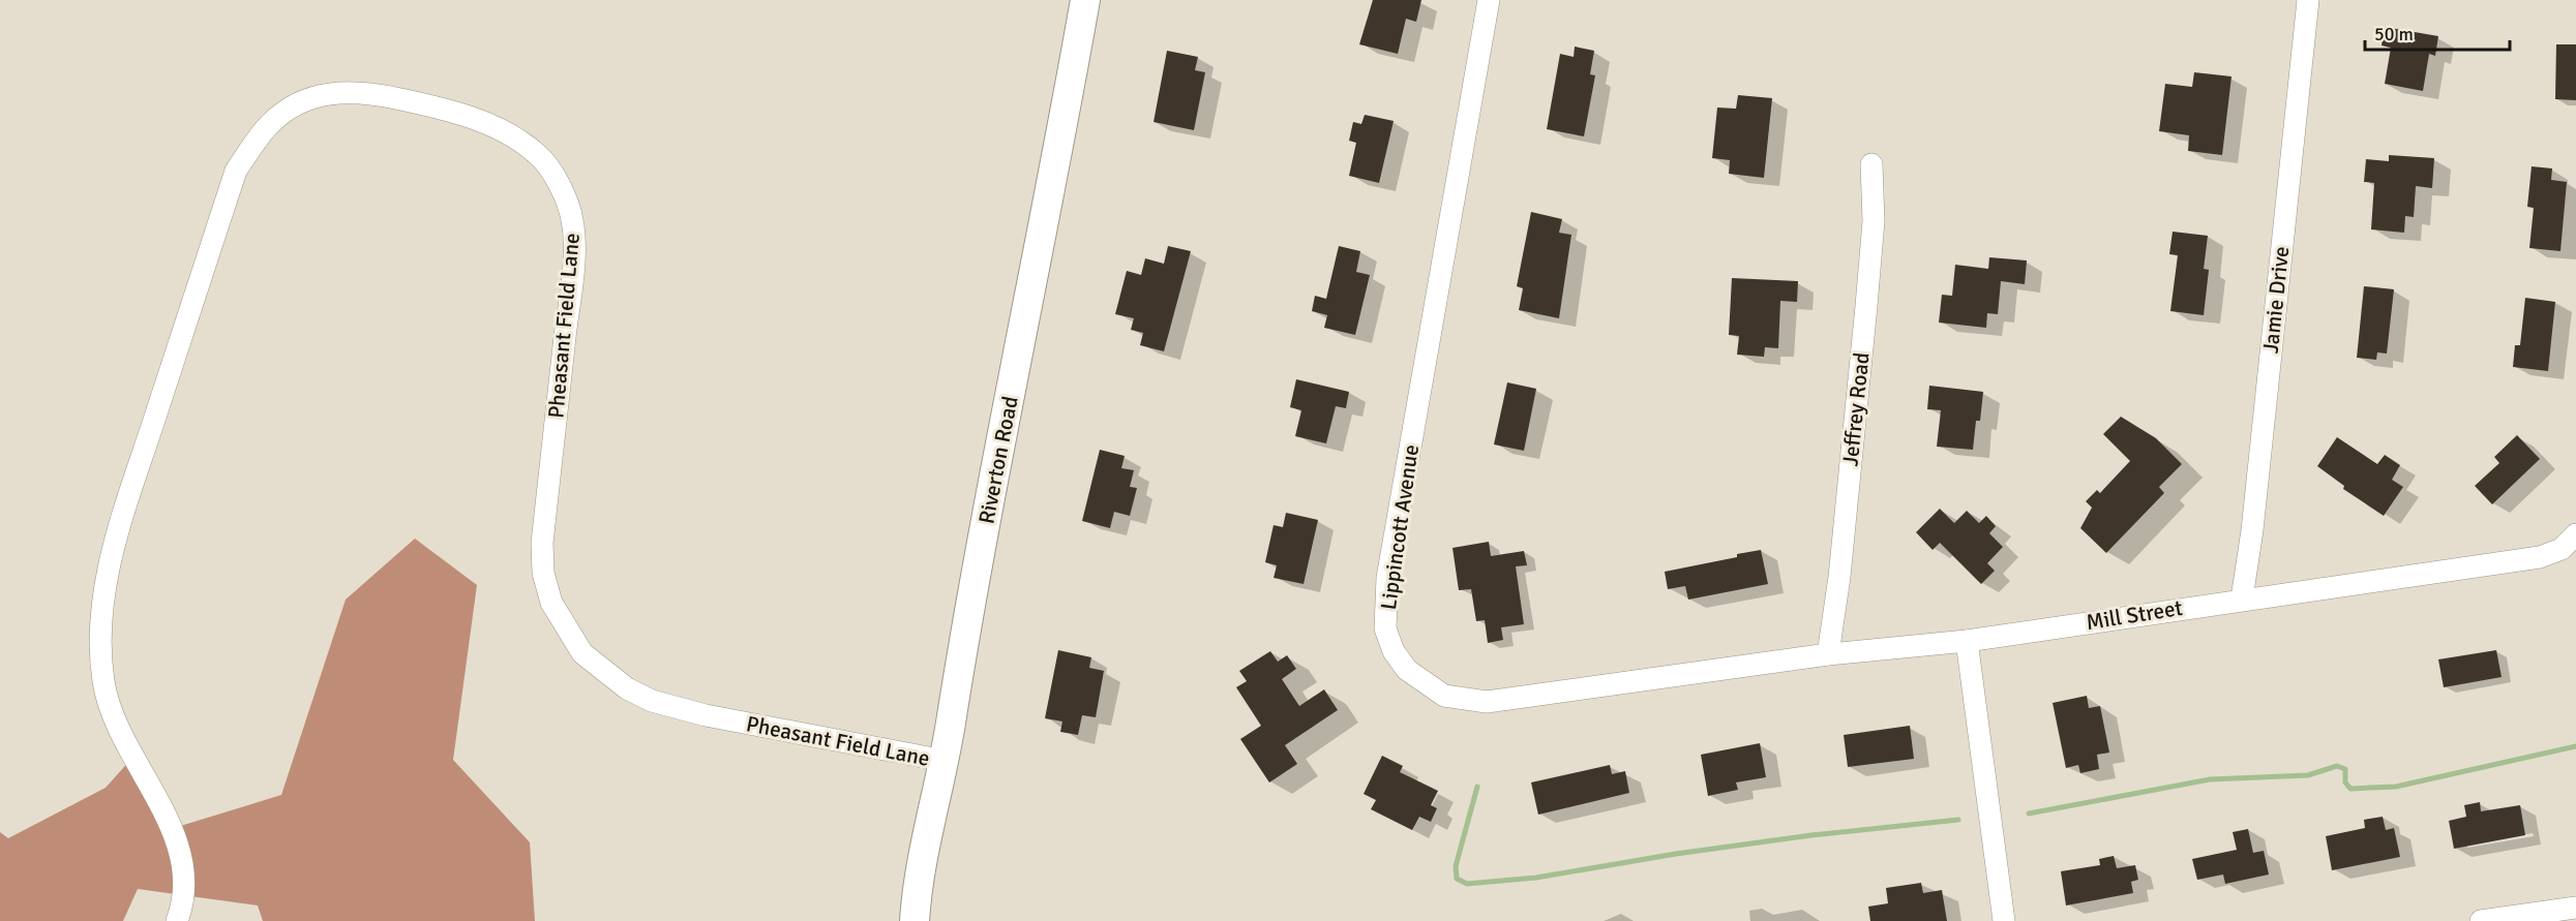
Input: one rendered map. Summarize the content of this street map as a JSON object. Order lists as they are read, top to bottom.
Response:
{
  "streets": {
    "main road": ["Riverton Road"],
    "street": [
      "Jamie Drive",
      "Pheasant Field Lane",
      "Jeffrey Road",
      "Lippincott Avenue",
      "Mill Street"
    ]
  },
  "crossings": [
    ["Jamie Drive", "Mill Street"],
    ["Pheasant Field Lane", "Riverton Road"],
    ["Jeffrey Road", "Lippincott Avenue"],
    ["Lippincott Avenue", "Mill Street"]
  ],
  "scale_bar": "50 m"
}
